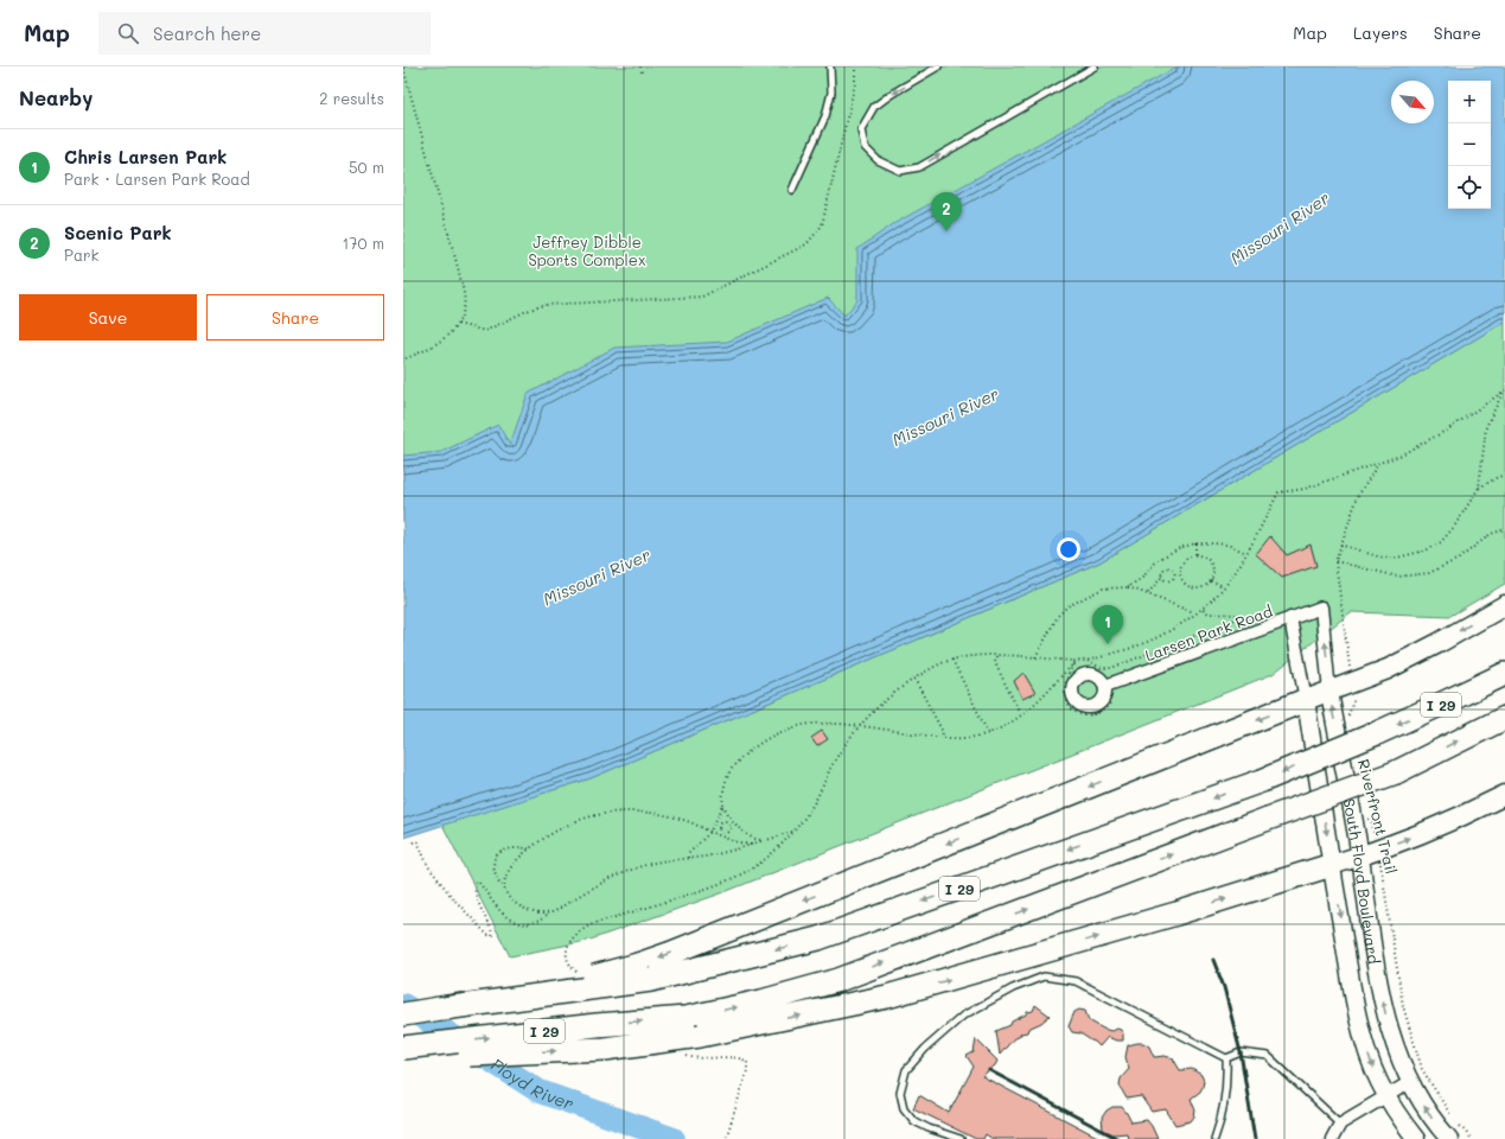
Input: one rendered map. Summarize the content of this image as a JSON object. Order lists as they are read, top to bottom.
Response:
{
  "streets": {
    "highway": ["I 29"],
    "main road": ["South Floyd Boulevard"],
    "street": ["Larsen Park Road"],
    "path": ["Riverfront Trail"]
  },
  "crossings": [
    ["Larsen Park Road", "South Floyd Boulevard"]
  ],
  "water": ["Missouri River", "Floyd River"],
  "parks": ["Jeffrey Dibble Sports Complex"],
  "north": "bottom right",
  "page": {
    "header": "Map",
    "search": "Search here",
    "nav": ["Map", "Layers", "Share"],
    "heading": ["Nearby", "2 results"],
    "map_buttons": ["+", "−"],
    "list": [
      {
        "mark": "1",
        "name": "Chris Larsen Park",
        "note": "Park · Larsen Park Road",
        "value": "50 m"
      },
      {
        "mark": "2",
        "name": "Scenic Park",
        "note": "Park",
        "value": "170 m"
      }
    ],
    "pins": ["2", "1"],
    "buttons": ["Save", "Share"]
  }
}
